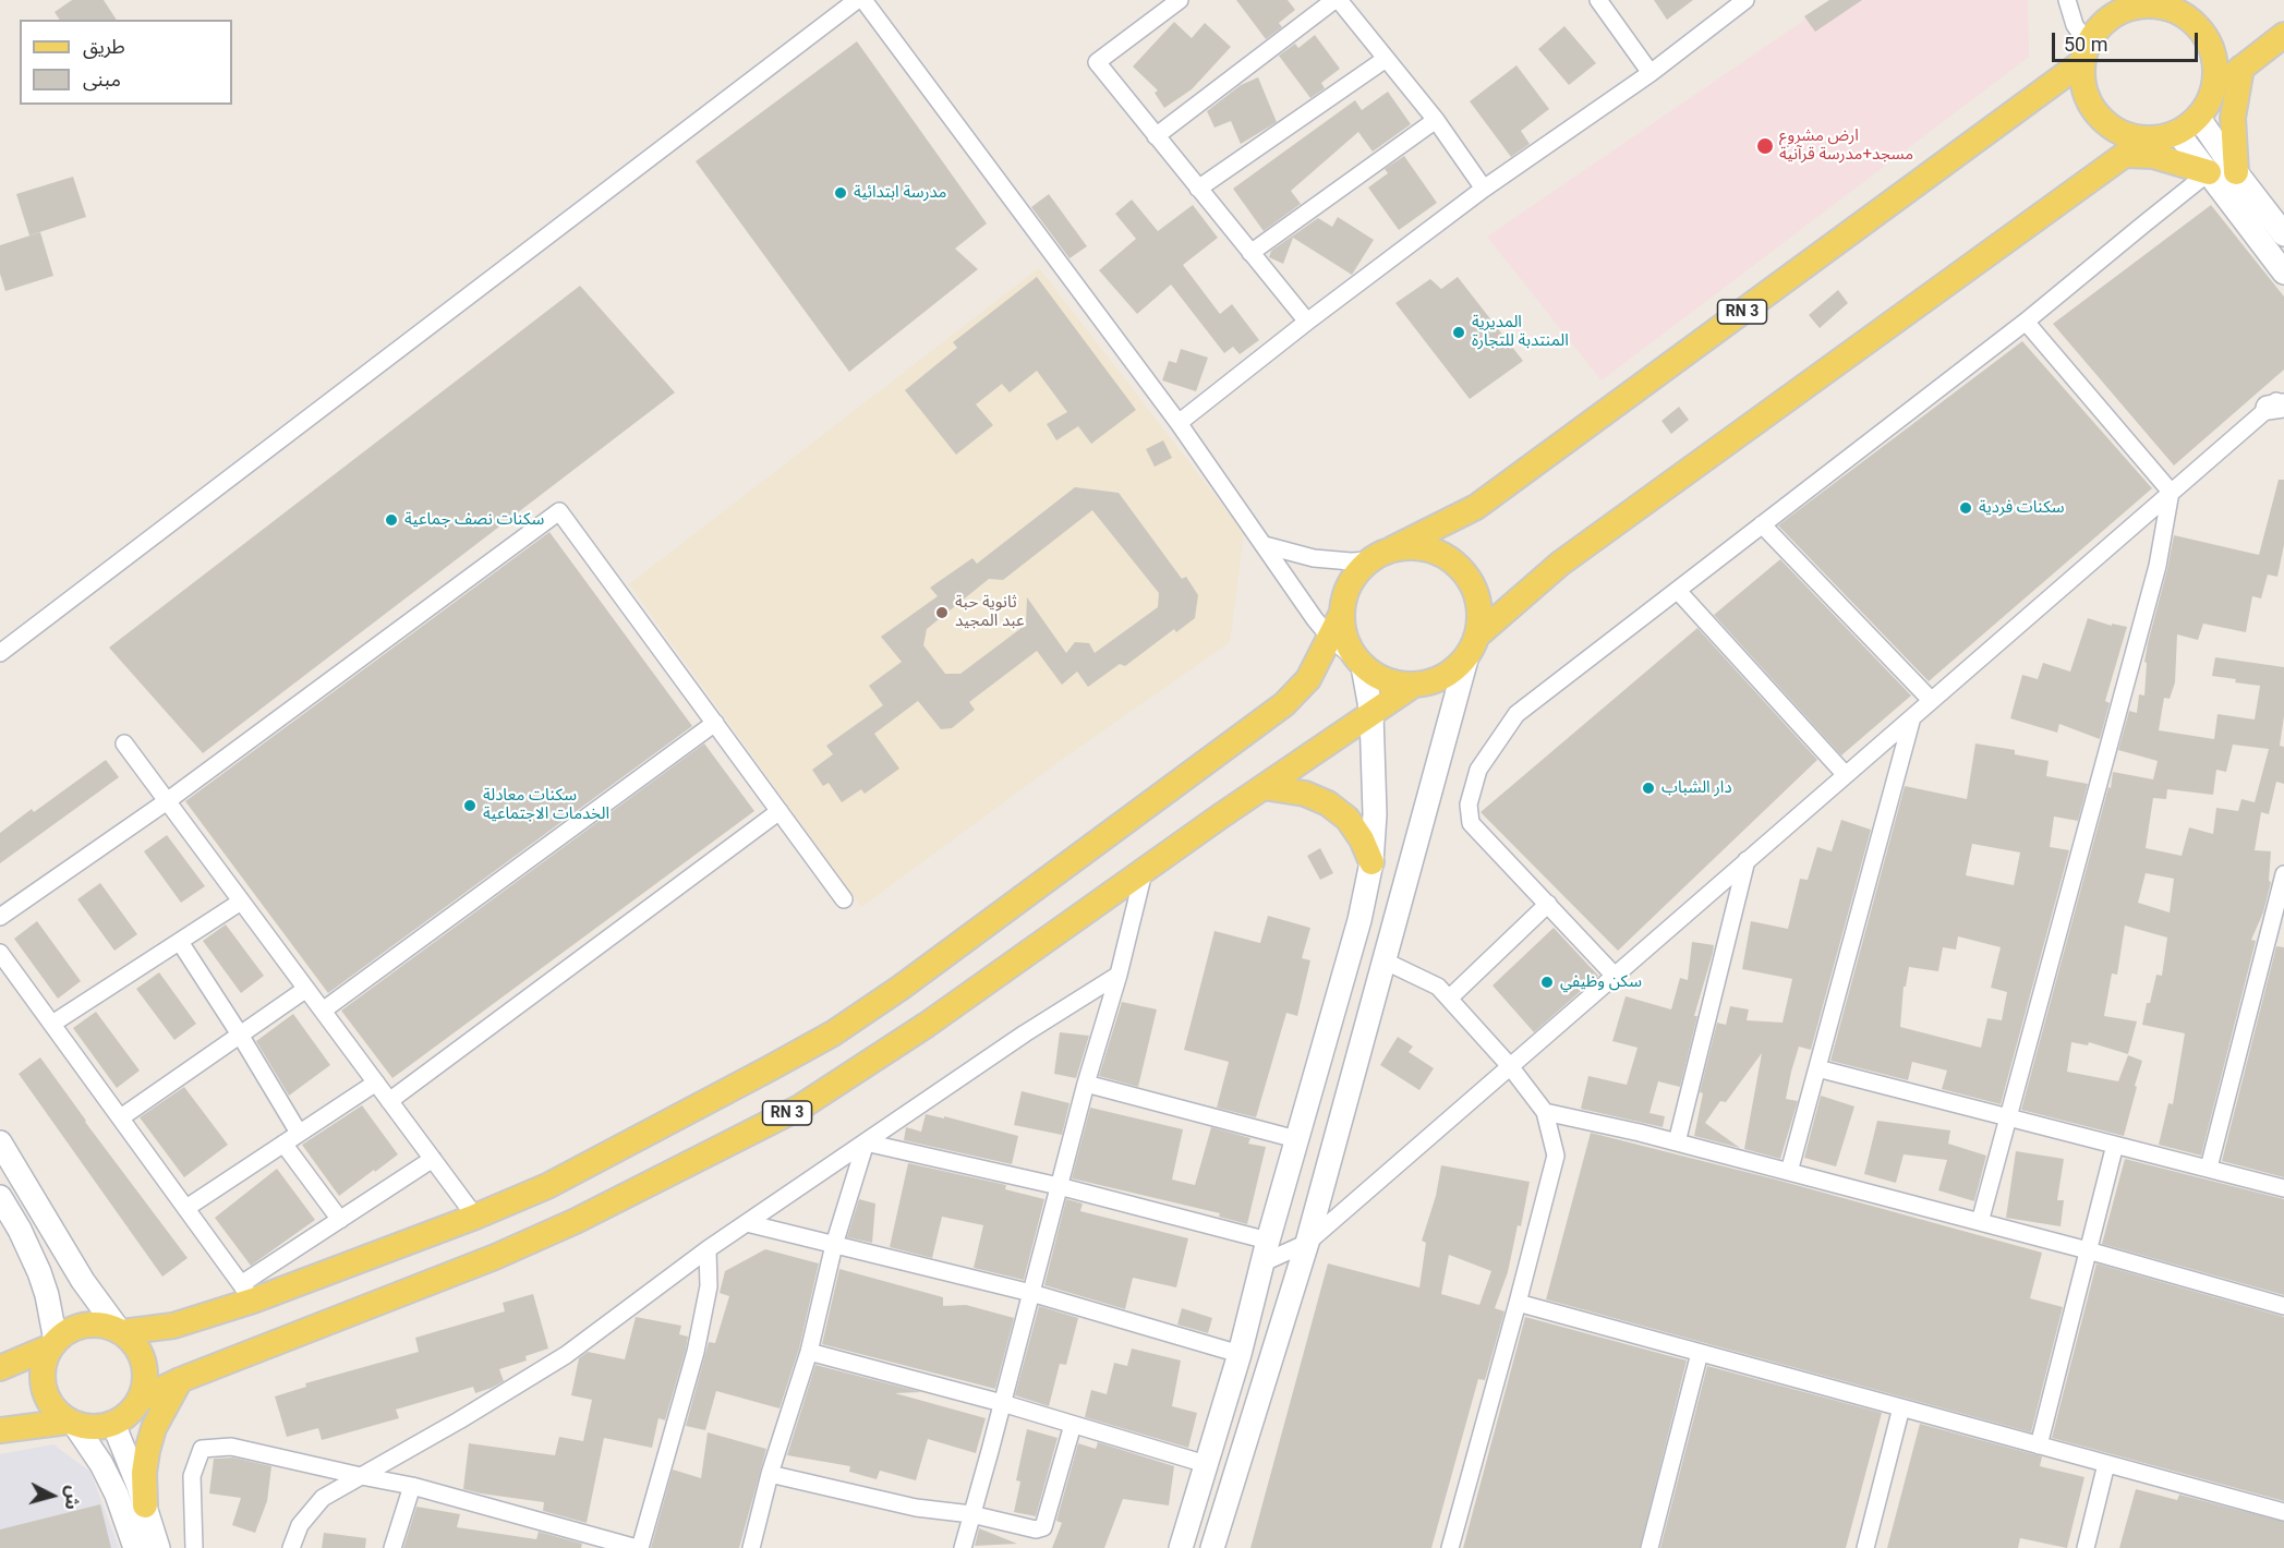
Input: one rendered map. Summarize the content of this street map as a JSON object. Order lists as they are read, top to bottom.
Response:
{
  "streets": {
    "main road": ["RN 3"]
  },
  "places": [
    "ارض مشروع مسجد+مدرسة قرآنية",
    "مدرسة ابتدائية",
    "المديرية المنتدبة للتجارة",
    "سكنات فردية",
    "سكنات نصف جماعية",
    "ثانوية حبة عبد المجيد",
    "دار الشباب",
    "سكنات معادلة الخدمات الاجتماعية",
    "سكن وظيفي"
  ],
  "legend": ["طريق", "مبنى"],
  "scale_bar": "50 m",
  "north": "right"
}
